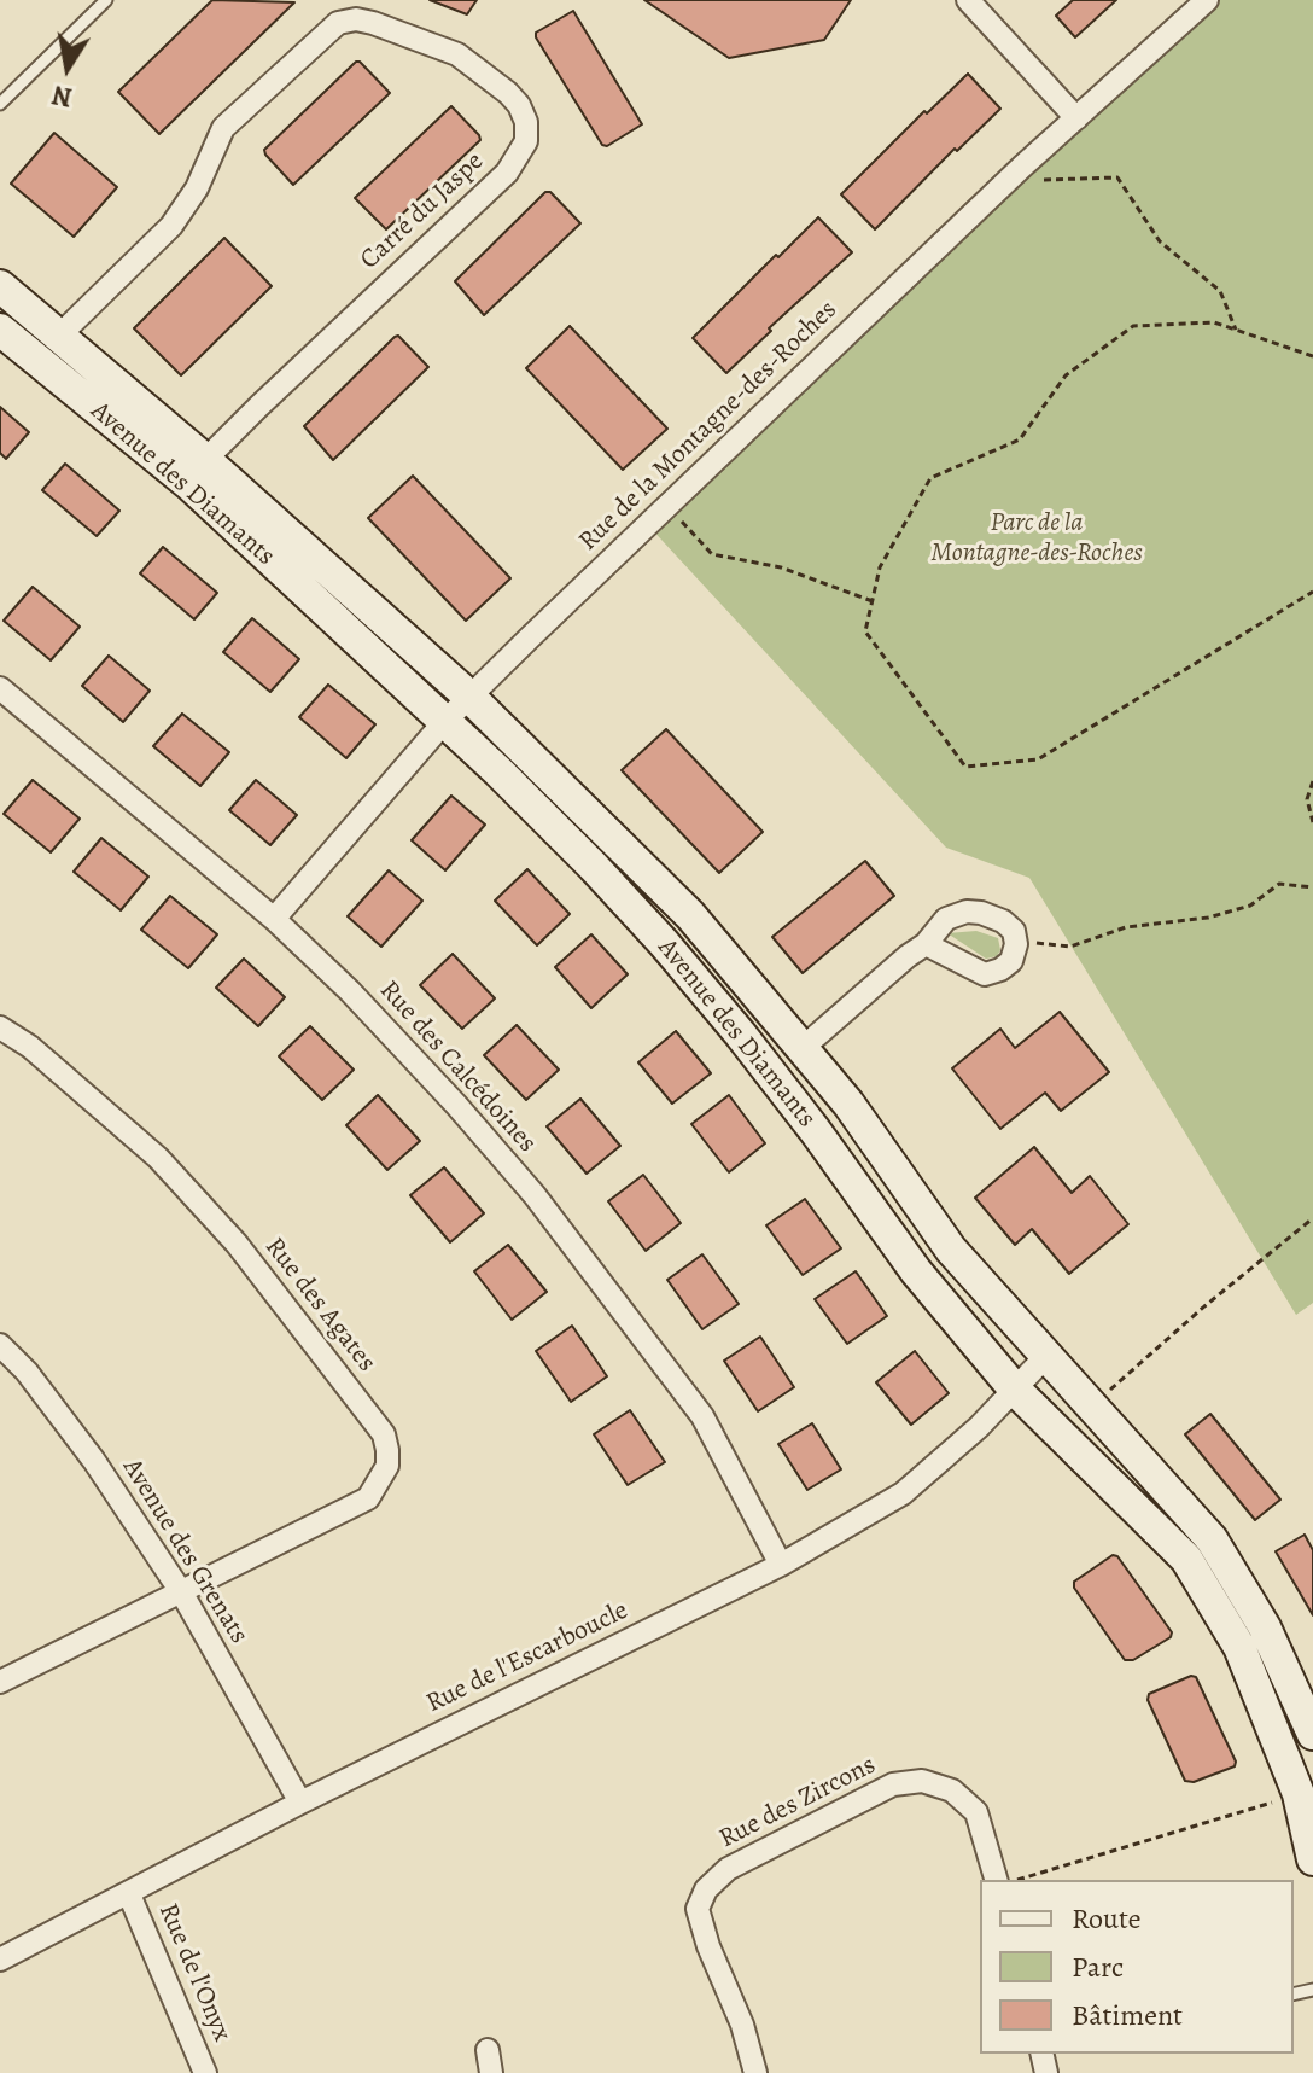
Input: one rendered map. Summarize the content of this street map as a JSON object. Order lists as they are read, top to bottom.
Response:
{
  "streets": {
    "street": [
      "Carré du Jaspe",
      "Rue de la Montagne-des-Roches",
      "Avenue des Diamants",
      "Rue des Calcédoines",
      "Rue des Agates",
      "Avenue des Grenats",
      "Rue de l'Escarboucle",
      "Rue des Zircons",
      "Rue de l'Onyx"
    ]
  },
  "crossings": [
    ["Carré du Jaspe", "Avenue des Diamants"],
    ["Rue de la Montagne-des-Roches", "Avenue des Diamants"],
    ["Rue de la Montagne-des-Roches", "Rue des Calcédoines"],
    ["Avenue des Diamants", "Rue de l'Escarboucle"],
    ["Rue des Calcédoines", "Rue de l'Escarboucle"],
    ["Rue des Agates", "Avenue des Grenats"],
    ["Avenue des Grenats", "Rue de l'Escarboucle"],
    ["Rue de l'Escarboucle", "Rue de l'Onyx"]
  ],
  "parks": ["Parc de la Montagne-des-Roches"],
  "legend": ["Route", "Parc", "Bâtiment"],
  "north": "bottom"
}
